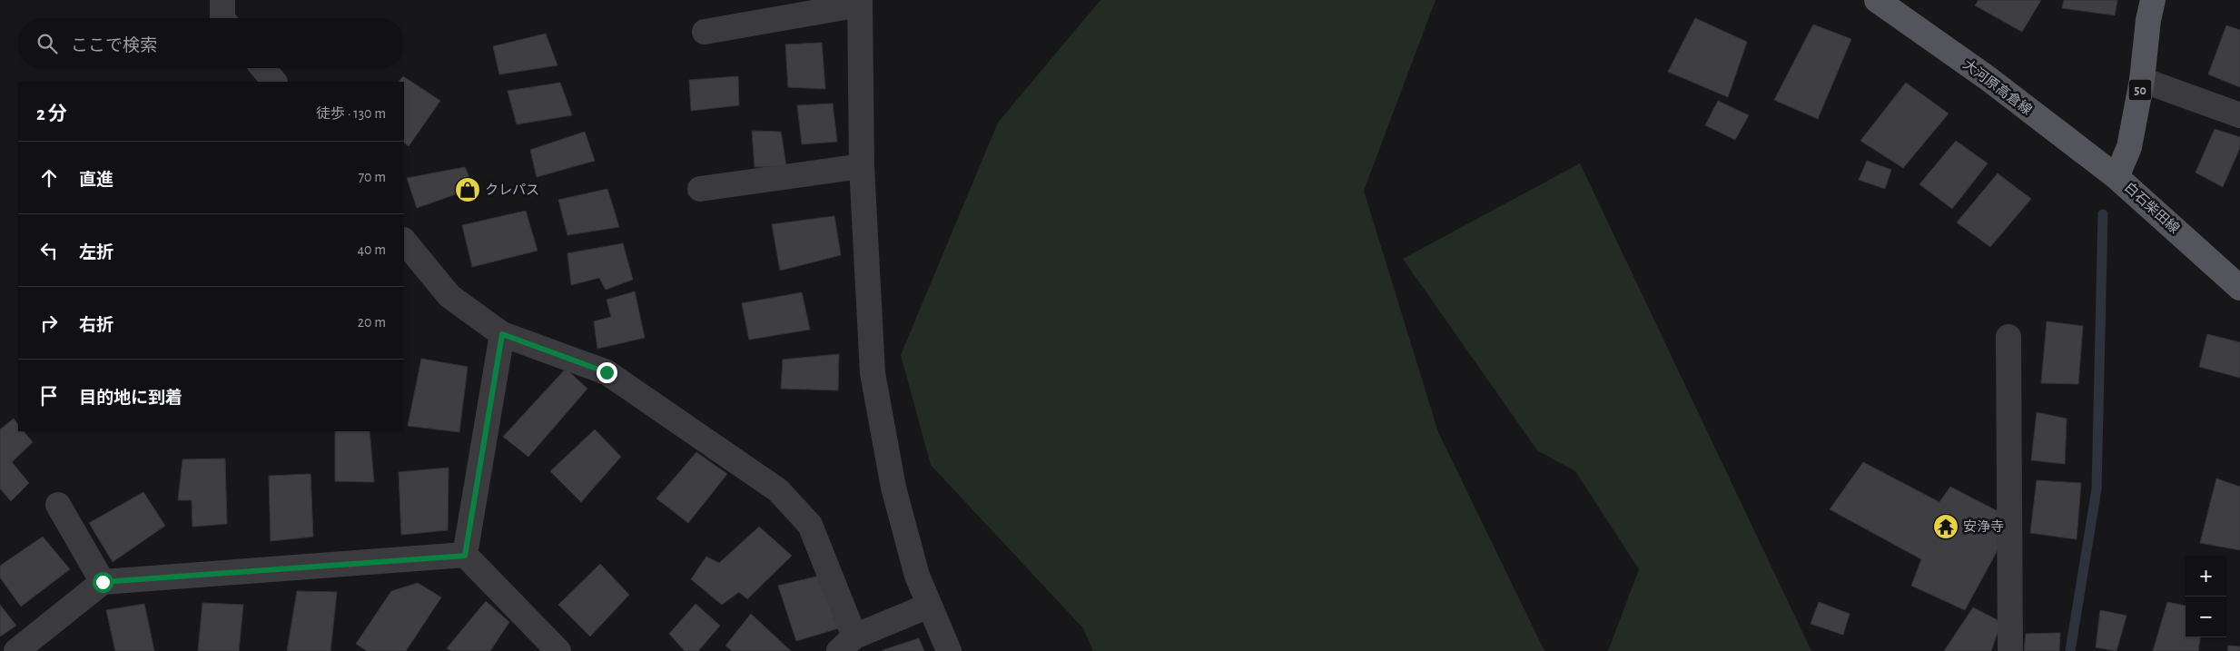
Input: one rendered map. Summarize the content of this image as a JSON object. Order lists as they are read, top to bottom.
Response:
{
  "streets": {
    "main road": ["大河原高倉線", "50", "白石柴田線"]
  },
  "crossings": [
    ["大河原高倉線", "白石柴田線"]
  ],
  "places": {
    "shop": ["クレパス"],
    "temple": ["安浄寺"]
  },
  "page": {
    "search": "ここで検索",
    "heading": ["2 分", "徒歩 · 130 m"],
    "list": [
      ["直進", "70 m"],
      ["左折", "40 m"],
      ["右折", "20 m"],
      "目的地に到着"
    ],
    "map_buttons": ["+", "−"]
  }
}
